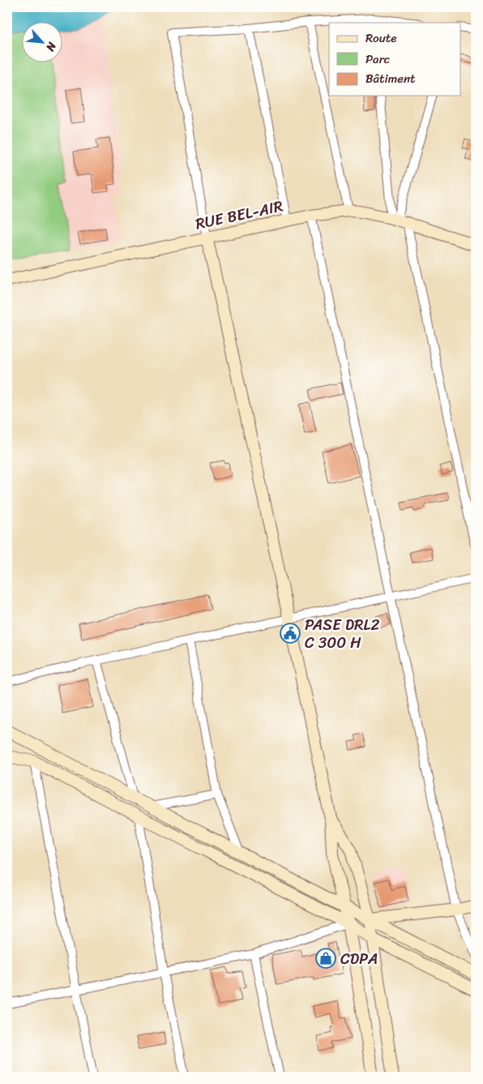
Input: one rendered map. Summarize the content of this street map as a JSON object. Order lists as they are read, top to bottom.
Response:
{
  "streets": {
    "main road": ["RUE BEL-AIR"]
  },
  "places": {
    "public building": ["PASE DRL2 C 300 H"],
    "shop": ["CDPA"]
  },
  "legend": ["Route", "Parc", "Bâtiment"],
  "north": "bottom right"
}
